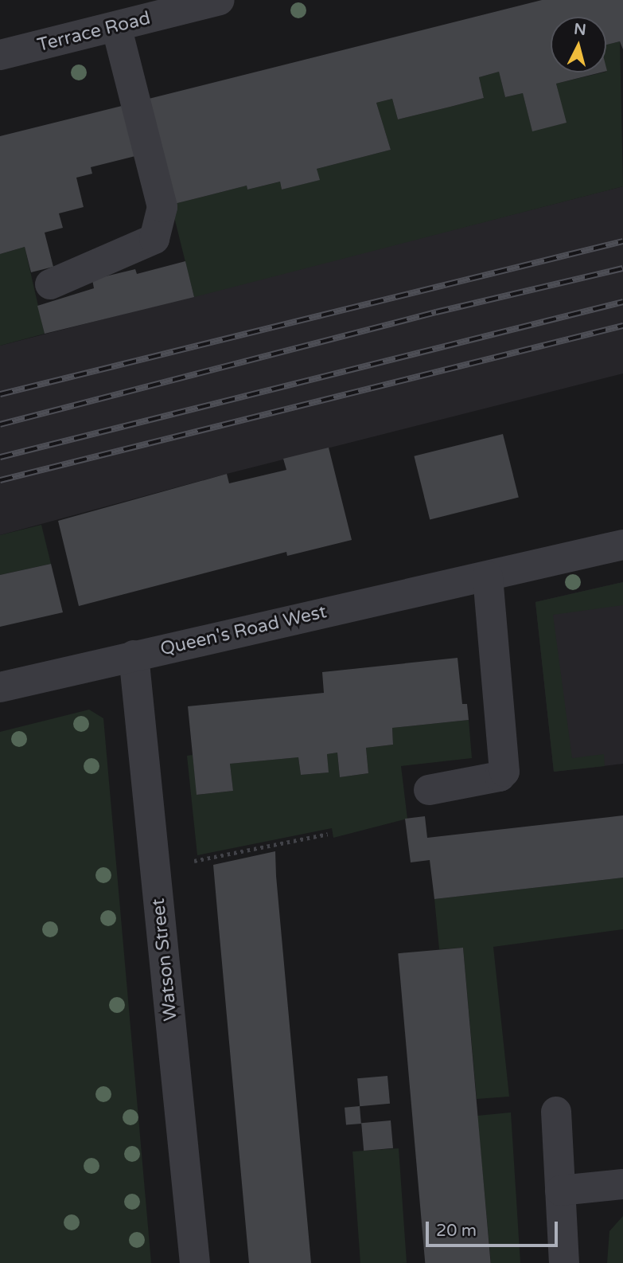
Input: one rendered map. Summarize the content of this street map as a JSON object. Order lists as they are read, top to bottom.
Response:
{
  "streets": {
    "street": ["Terrace Road", "Queen's Road West", "Watson Street"]
  },
  "crossings": [
    ["Queen's Road West", "Watson Street"]
  ],
  "scale_bar": "20 m",
  "north": "top"
}
